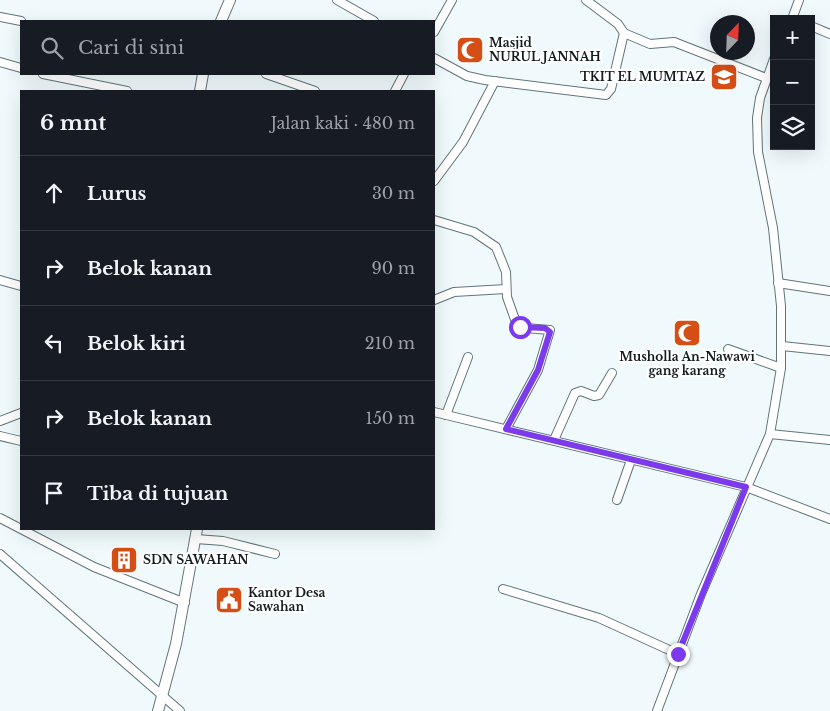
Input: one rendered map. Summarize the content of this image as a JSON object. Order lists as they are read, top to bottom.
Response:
{
  "places": {
    "mosque": ["Masjid NURUL JANNAH", "Musholla An-Nawawi gang karang"],
    "school or university": ["TKIT EL MUMTAZ"],
    "building": ["SDN SAWAHAN"],
    "public building": ["Kantor Desa Sawahan"]
  },
  "north": "top right",
  "page": {
    "map_buttons": ["+", "−"],
    "search": "Cari di sini",
    "heading": ["6 mnt", "Jalan kaki · 480 m"],
    "list": [
      ["Lurus", "30 m"],
      ["Belok kanan", "90 m"],
      ["Belok kiri", "210 m"],
      ["Belok kanan", "150 m"],
      "Tiba di tujuan"
    ]
  }
}
